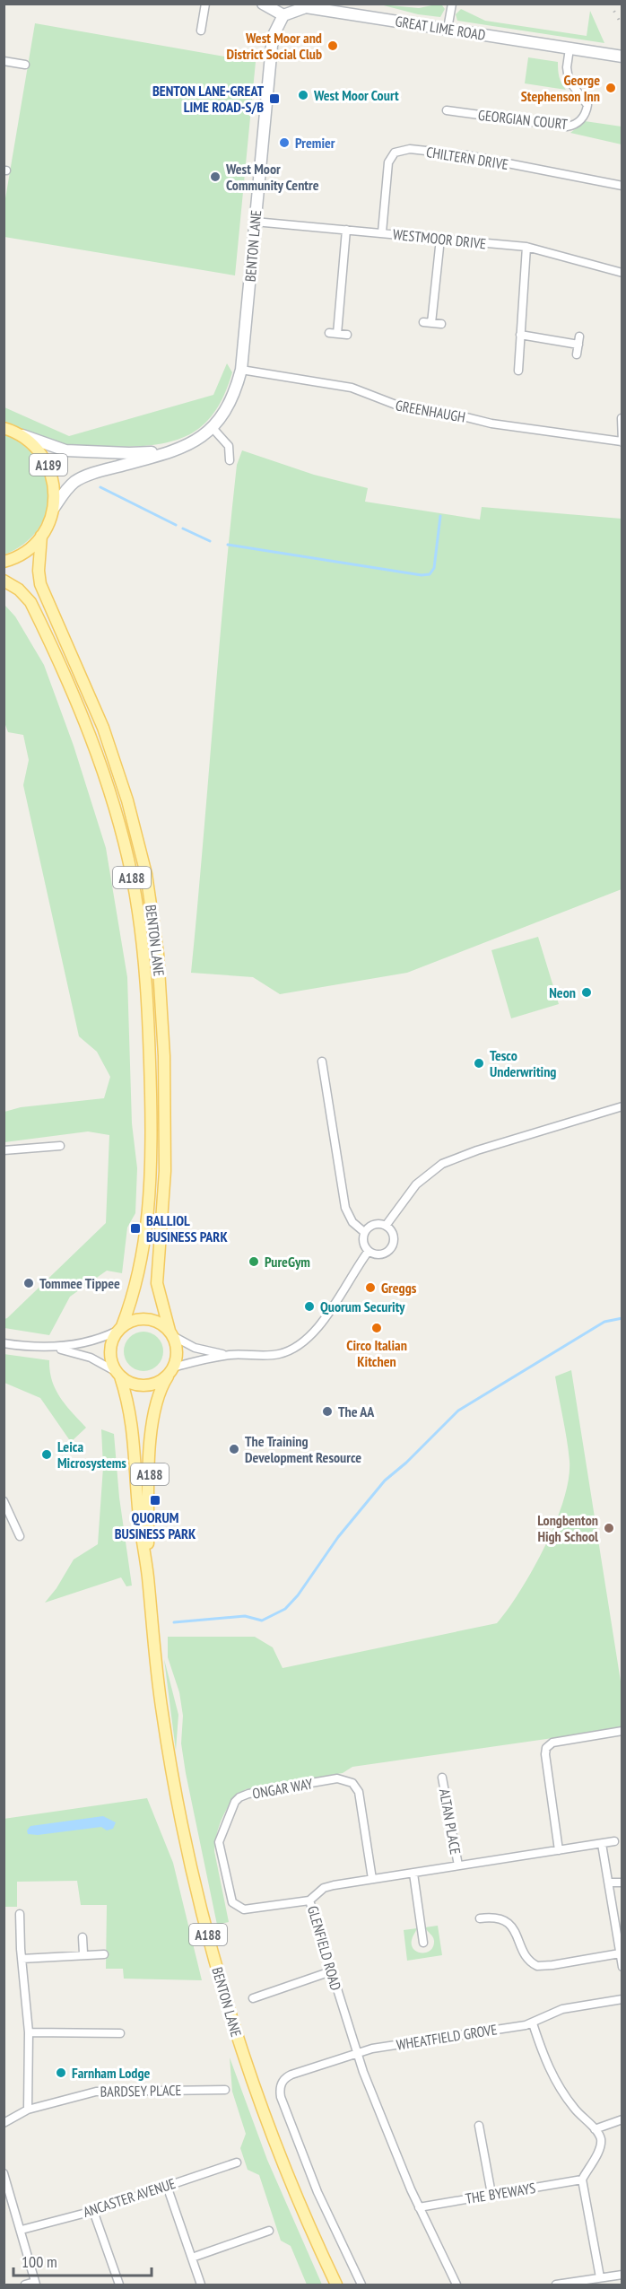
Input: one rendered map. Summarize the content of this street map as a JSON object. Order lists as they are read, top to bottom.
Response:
{
  "streets": {
    "main road": [
      "GREAT LIME ROAD",
      "BENTON LANE",
      "A189",
      "A188"
    ],
    "street": [
      "GEORGIAN COURT",
      "CHILTERN DRIVE",
      "WESTMOOR DRIVE",
      "GREENHAUGH",
      "ONGAR WAY",
      "ALTAN PLACE",
      "GLENFIELD ROAD",
      "WHEATFIELD GROVE",
      "BARDSEY PLACE",
      "THE BYEWAYS",
      "ANCASTER AVENUE"
    ]
  },
  "crossings": [
    ["GREAT LIME ROAD", "GEORGIAN COURT"],
    ["GREAT LIME ROAD", "BENTON LANE"],
    ["CHILTERN DRIVE", "WESTMOOR DRIVE"],
    ["WESTMOOR DRIVE", "BENTON LANE"],
    ["BENTON LANE", "GREENHAUGH"],
    ["BENTON LANE", "A189"],
    ["BENTON LANE", "A188"],
    ["ONGAR WAY", "GLENFIELD ROAD"],
    ["ALTAN PLACE", "GLENFIELD ROAD"],
    ["GLENFIELD ROAD", "WHEATFIELD GROVE"],
    ["GLENFIELD ROAD", "THE BYEWAYS"]
  ],
  "places": {
    "other": [
      "West Moor and District Social Club",
      "George Stephenson Inn",
      "West Moor Court",
      "Premier",
      "West Moor Community Centre",
      "Neon",
      "Tesco Underwriting",
      "PureGym",
      "Tommee Tippee",
      "Greggs",
      "Quorum Security",
      "Circo Italian Kitchen",
      "The AA",
      "The Training Development Resource",
      "Leica Microsystems",
      "Longbenton High School",
      "Farnham Lodge"
    ],
    "transit": ["BENTON LANE-GREAT LIME ROAD-S/B", "BALLIOL BUSINESS PARK", "QUORUM BUSINESS PARK"]
  },
  "scale_bar": "100 m"
}
